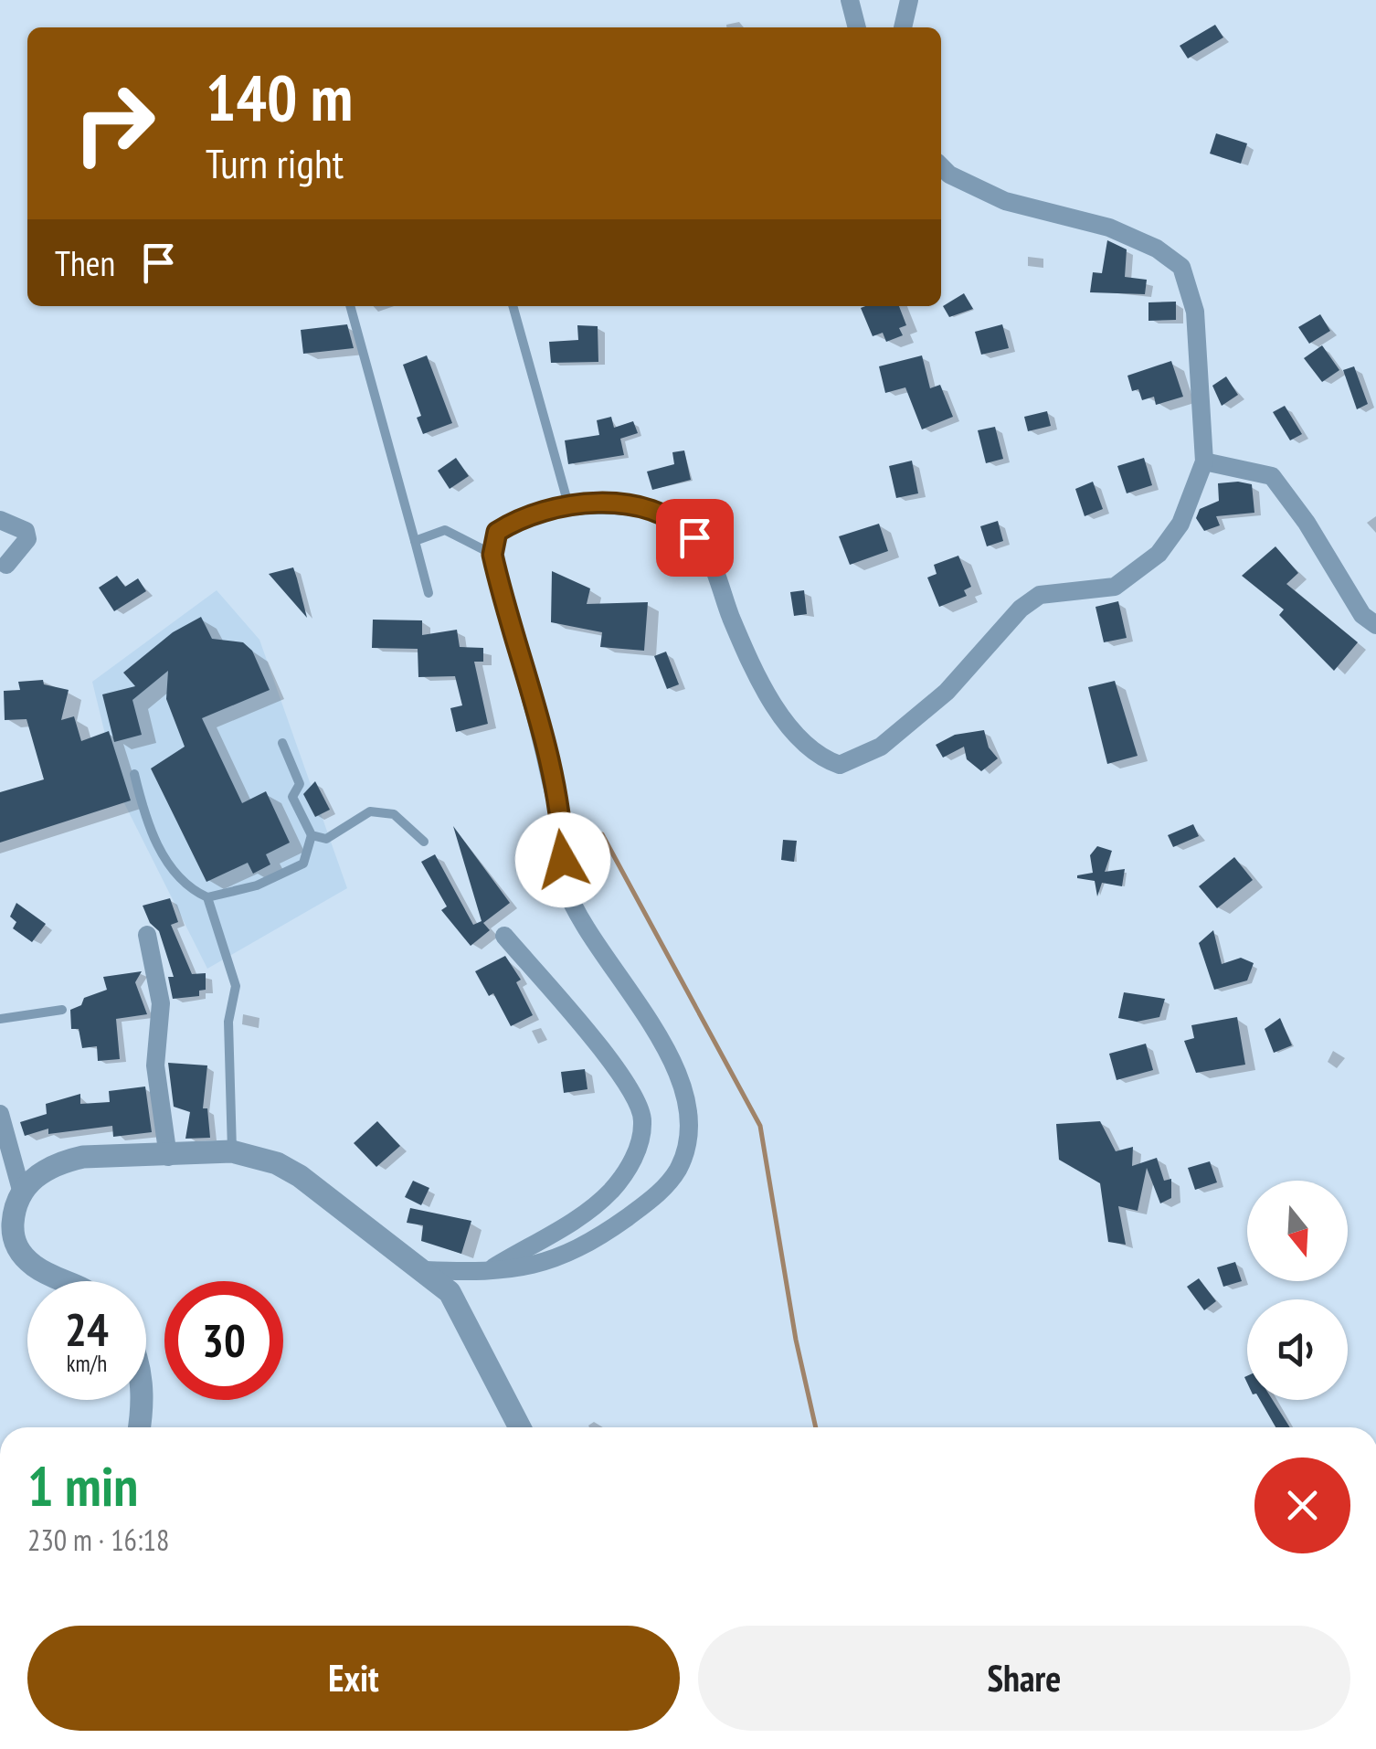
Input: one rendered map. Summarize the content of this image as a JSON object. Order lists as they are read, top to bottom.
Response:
{
  "north": "bottom",
  "page": {
    "turn": ["140 m", "Turn right"],
    "then": "Then",
    "speed": "24 km/h",
    "limit": "30",
    "heading": ["1 min", "230 m · 16:18"],
    "buttons": ["Exit", "Share"]
  }
}
